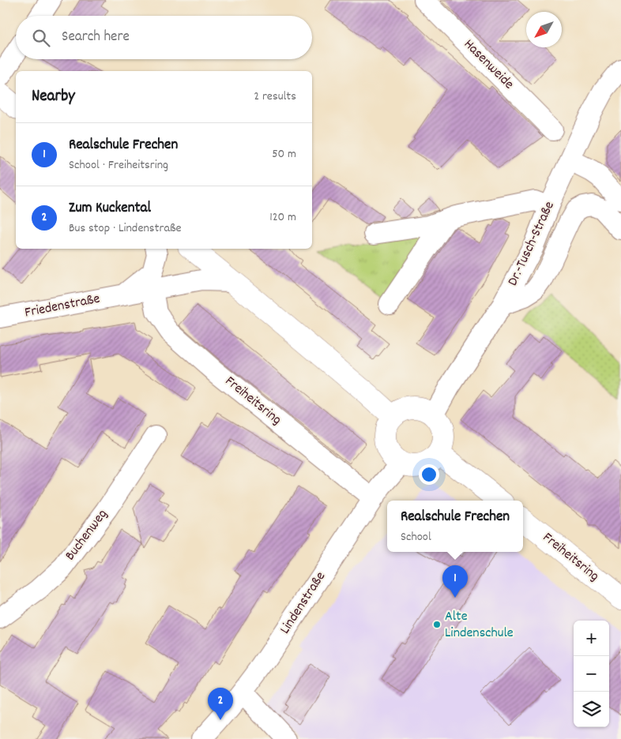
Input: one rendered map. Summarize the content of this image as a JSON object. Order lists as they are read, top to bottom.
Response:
{
  "streets": {
    "main road": ["Freiheitsring"],
    "street": [
      "Hasenweide",
      "Dr.-Tusch-Straße",
      "Friedenstraße",
      "Buchenweg",
      "Lindenstraße"
    ]
  },
  "crossings": [
    ["Dr.-Tusch-Straße", "Lindenstraße"],
    ["Friedenstraße", "Freiheitsring"],
    ["Freiheitsring", "Lindenstraße"]
  ],
  "places": ["Alte Lindenschule"],
  "north": "bottom left",
  "page": {
    "search": "Search here",
    "heading": ["Nearby", "2 results"],
    "list": [
      {
        "mark": "1",
        "name": "Realschule Frechen",
        "note": "School · Freiheitsring",
        "value": "50 m"
      },
      {
        "mark": "2",
        "name": "Zum Kuckental",
        "note": "Bus stop · Lindenstraße",
        "value": "120 m"
      }
    ],
    "popup": ["Realschule Frechen", "School"],
    "pins": ["1", "2"],
    "map_buttons": ["+", "−"]
  }
}
